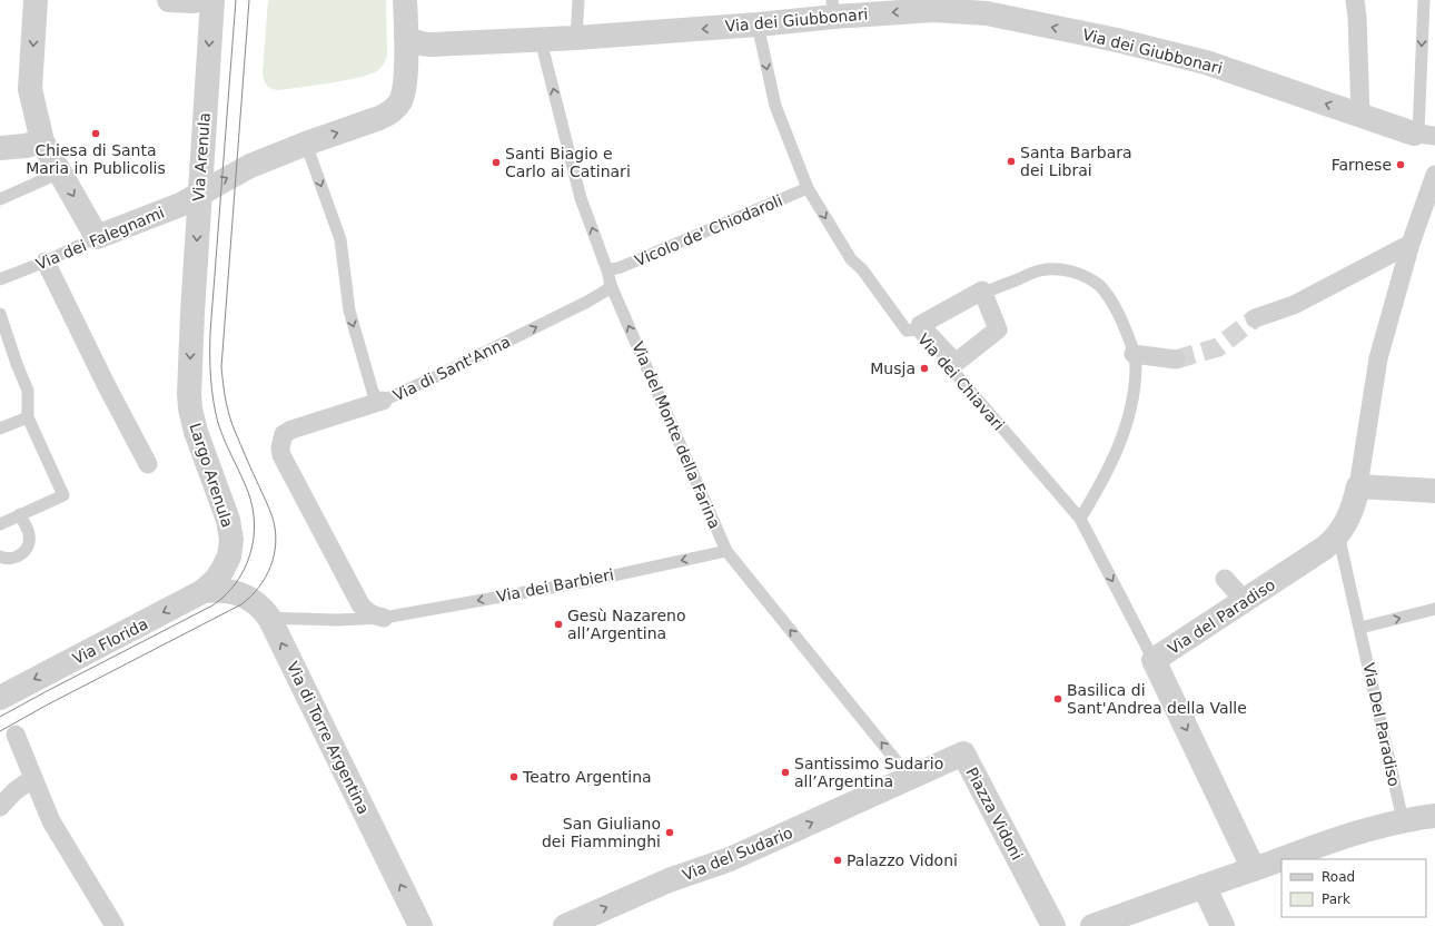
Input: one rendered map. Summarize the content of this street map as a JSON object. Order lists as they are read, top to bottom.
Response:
{
  "streets": {
    "street": [
      "Via dei Giubbonari",
      "Via Arenula",
      "Via dei Falegnami",
      "Via di Sant'Anna",
      "Largo Arenula",
      "Via del Paradiso",
      "Via Florida",
      "Via di Torre Argentina",
      "Piazza Vidoni",
      "Via del Sudario"
    ],
    "lane": [
      "Vicolo de' Chiodaroli",
      "Via dei Chiavari",
      "Via del Monte della Farina",
      "Via dei Barbieri",
      "Via Del Paradiso"
    ]
  },
  "crossings": [
    ["Via dei Giubbonari", "Via dei Falegnami"],
    ["Via dei Giubbonari", "Via dei Chiavari"],
    ["Via dei Giubbonari", "Via del Monte della Farina"],
    ["Via Arenula", "Via dei Falegnami"],
    ["Via Arenula", "Largo Arenula"],
    ["Vicolo de' Chiodaroli", "Via dei Chiavari"],
    ["Vicolo de' Chiodaroli", "Via del Monte della Farina"],
    ["Via di Sant'Anna", "Via del Monte della Farina"],
    ["Via di Sant'Anna", "Via dei Barbieri"],
    ["Via dei Chiavari", "Via del Paradiso"],
    ["Via del Monte della Farina", "Via dei Barbieri"],
    ["Via del Monte della Farina", "Piazza Vidoni"],
    ["Via del Monte della Farina", "Via del Sudario"],
    ["Largo Arenula", "Via Florida"],
    ["Largo Arenula", "Via di Torre Argentina"],
    ["Via dei Barbieri", "Via di Torre Argentina"],
    ["Via del Paradiso", "Via Del Paradiso"],
    ["Via Florida", "Via di Torre Argentina"],
    ["Piazza Vidoni", "Via del Sudario"]
  ],
  "one_way": [
    "Via dei Giubbonari",
    "Via dei Falegnami",
    "Via di Sant'Anna",
    "Via dei Chiavari",
    "Via del Monte della Farina",
    "Via dei Barbieri",
    "Via Florida",
    "Via di Torre Argentina",
    "Via del Sudario"
  ],
  "places": [
    "Chiesa di Santa Maria in Publicolis",
    "Santa Barbara dei Librai",
    "Santi Biagio e Carlo ai Catinari",
    "Farnese",
    "Musja",
    "Gesù Nazareno all’Argentina",
    "Basilica di Sant'Andrea della Valle",
    "Santissimo Sudario all’Argentina",
    "Teatro Argentina",
    "San Giuliano dei Fiamminghi",
    "Palazzo Vidoni"
  ],
  "legend": ["Road", "Park"]
}
